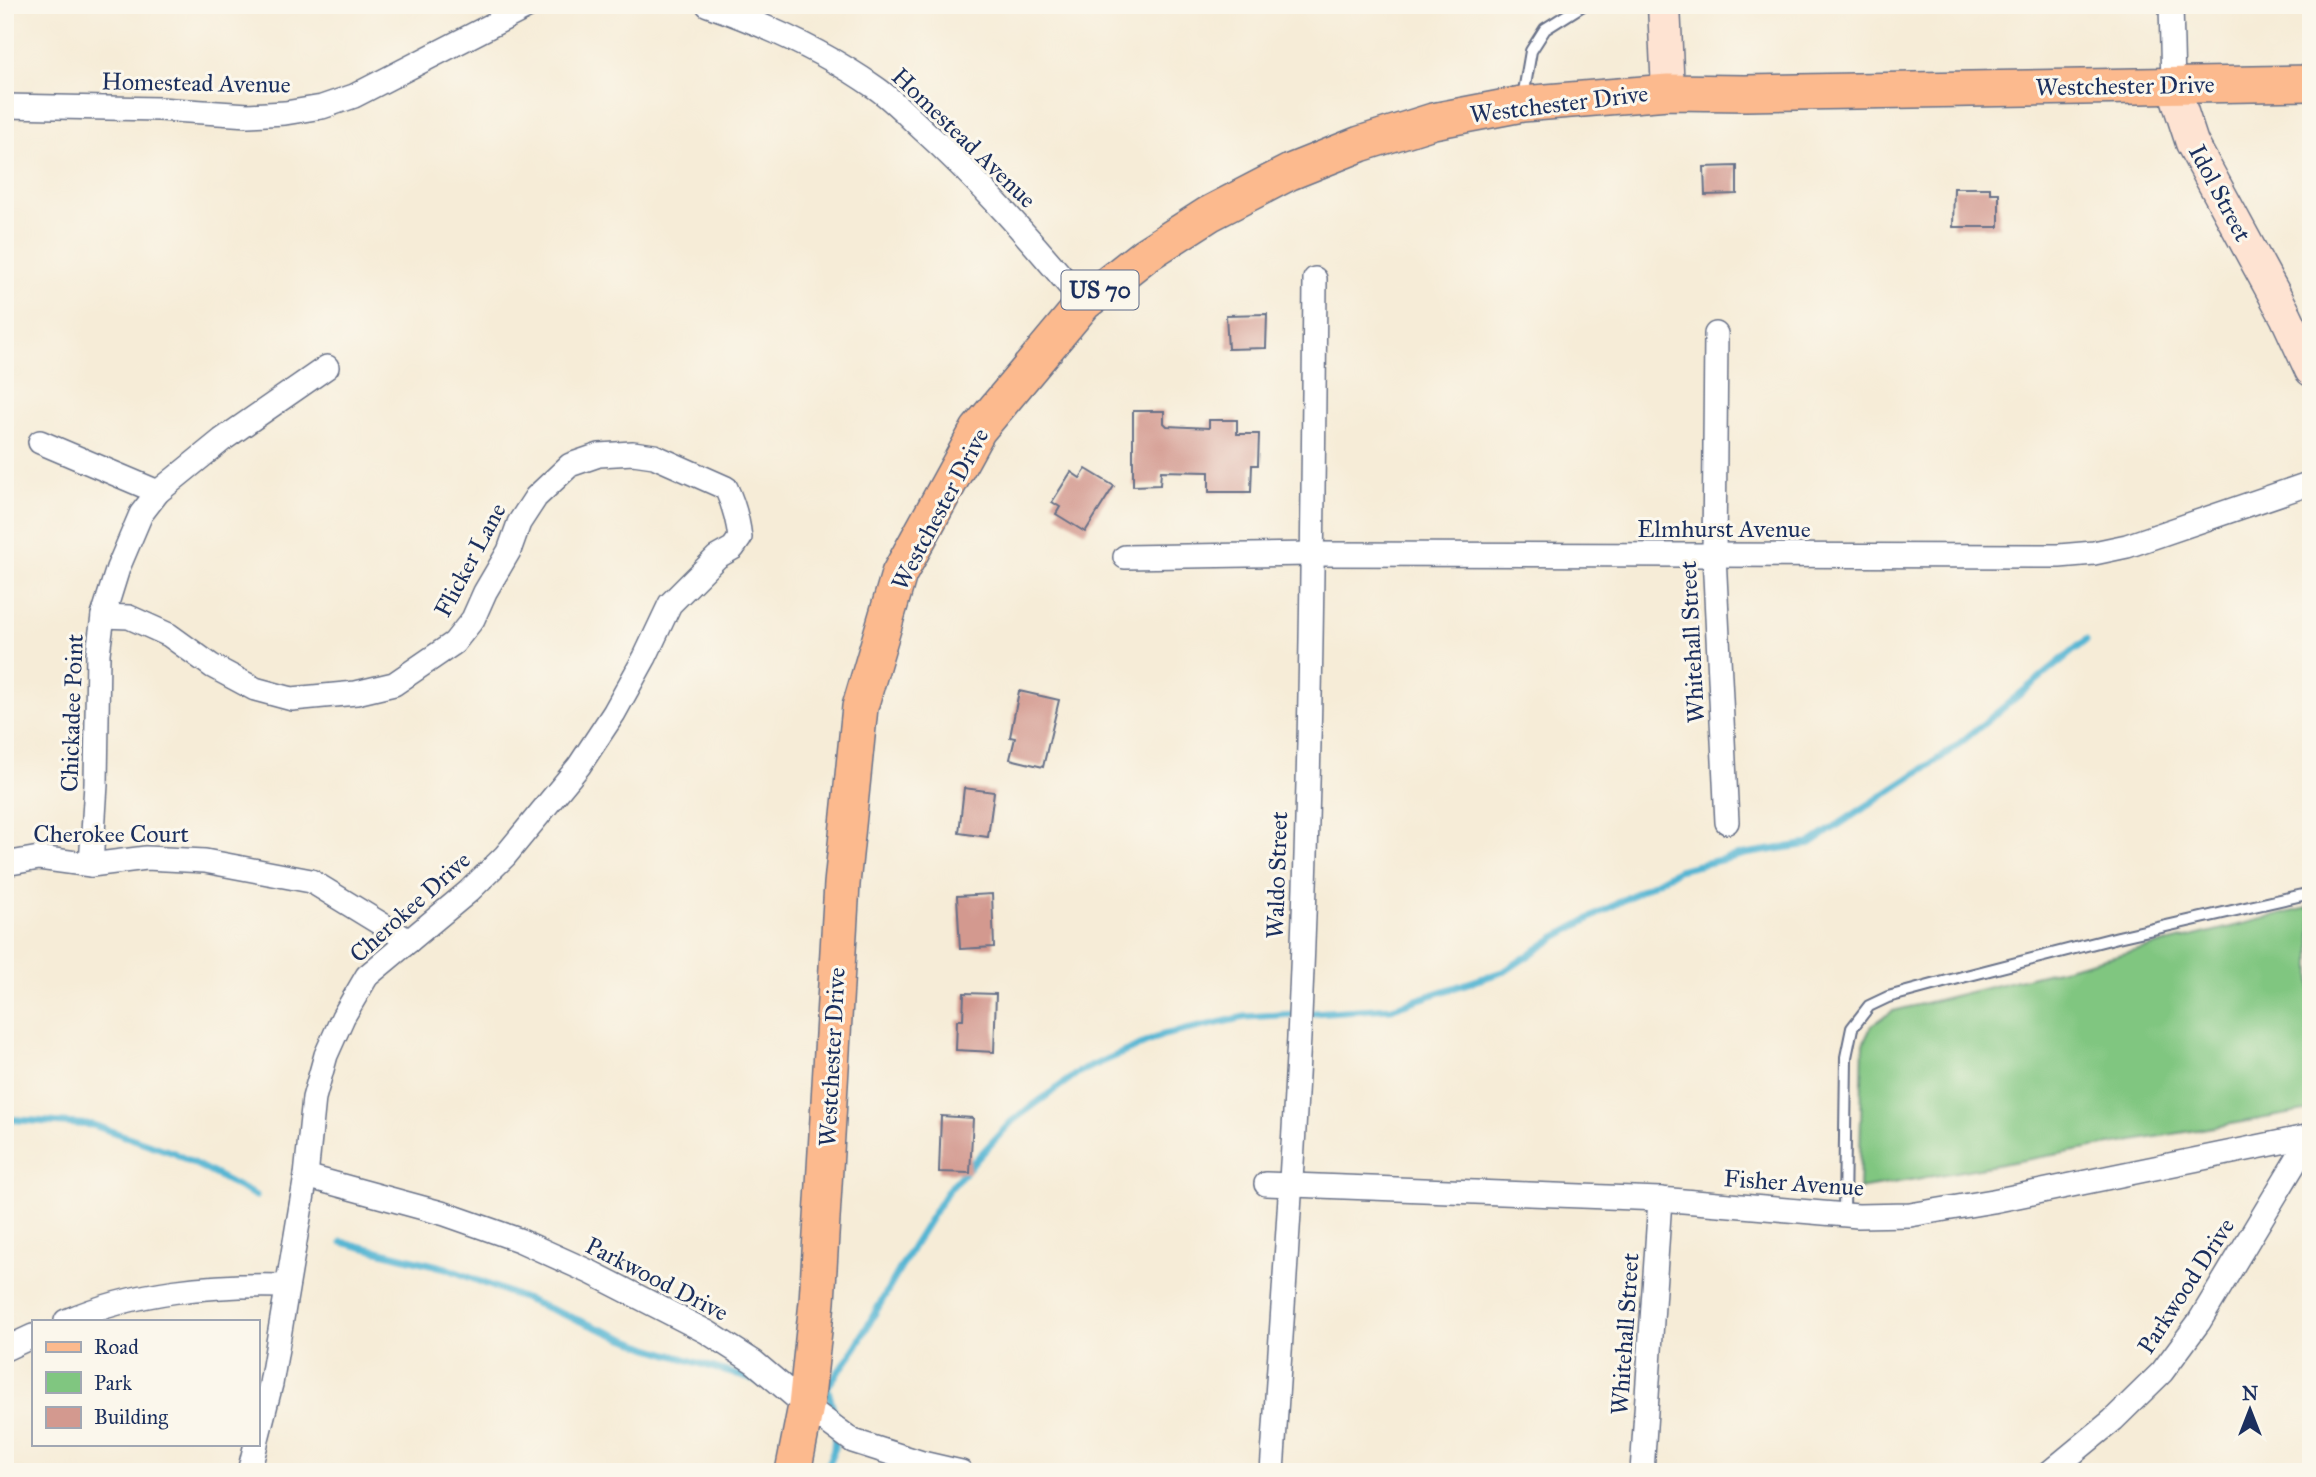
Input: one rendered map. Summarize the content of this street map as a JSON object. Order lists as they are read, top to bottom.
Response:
{
  "streets": {
    "main road": ["Westchester Drive", "US 70"],
    "street": [
      "Homestead Avenue",
      "Idol Street",
      "Elmhurst Avenue",
      "Flicker Lane",
      "Whitehall Street",
      "Chickadee Point",
      "Cherokee Court",
      "Waldo Street",
      "Cherokee Drive",
      "Fisher Avenue",
      "Parkwood Drive"
    ]
  },
  "crossings": [
    ["Homestead Avenue", "Westchester Drive"],
    ["Westchester Drive", "Idol Street"],
    ["Westchester Drive", "Parkwood Drive"],
    ["Elmhurst Avenue", "Whitehall Street"],
    ["Elmhurst Avenue", "Waldo Street"],
    ["Flicker Lane", "Chickadee Point"],
    ["Flicker Lane", "Cherokee Drive"],
    ["Whitehall Street", "Fisher Avenue"],
    ["Chickadee Point", "Cherokee Court"],
    ["Cherokee Court", "Cherokee Drive"],
    ["Waldo Street", "Fisher Avenue"],
    ["Cherokee Drive", "Parkwood Drive"],
    ["Fisher Avenue", "Parkwood Drive"]
  ],
  "legend": ["Road", "Park", "Building"],
  "north": "top"
}
